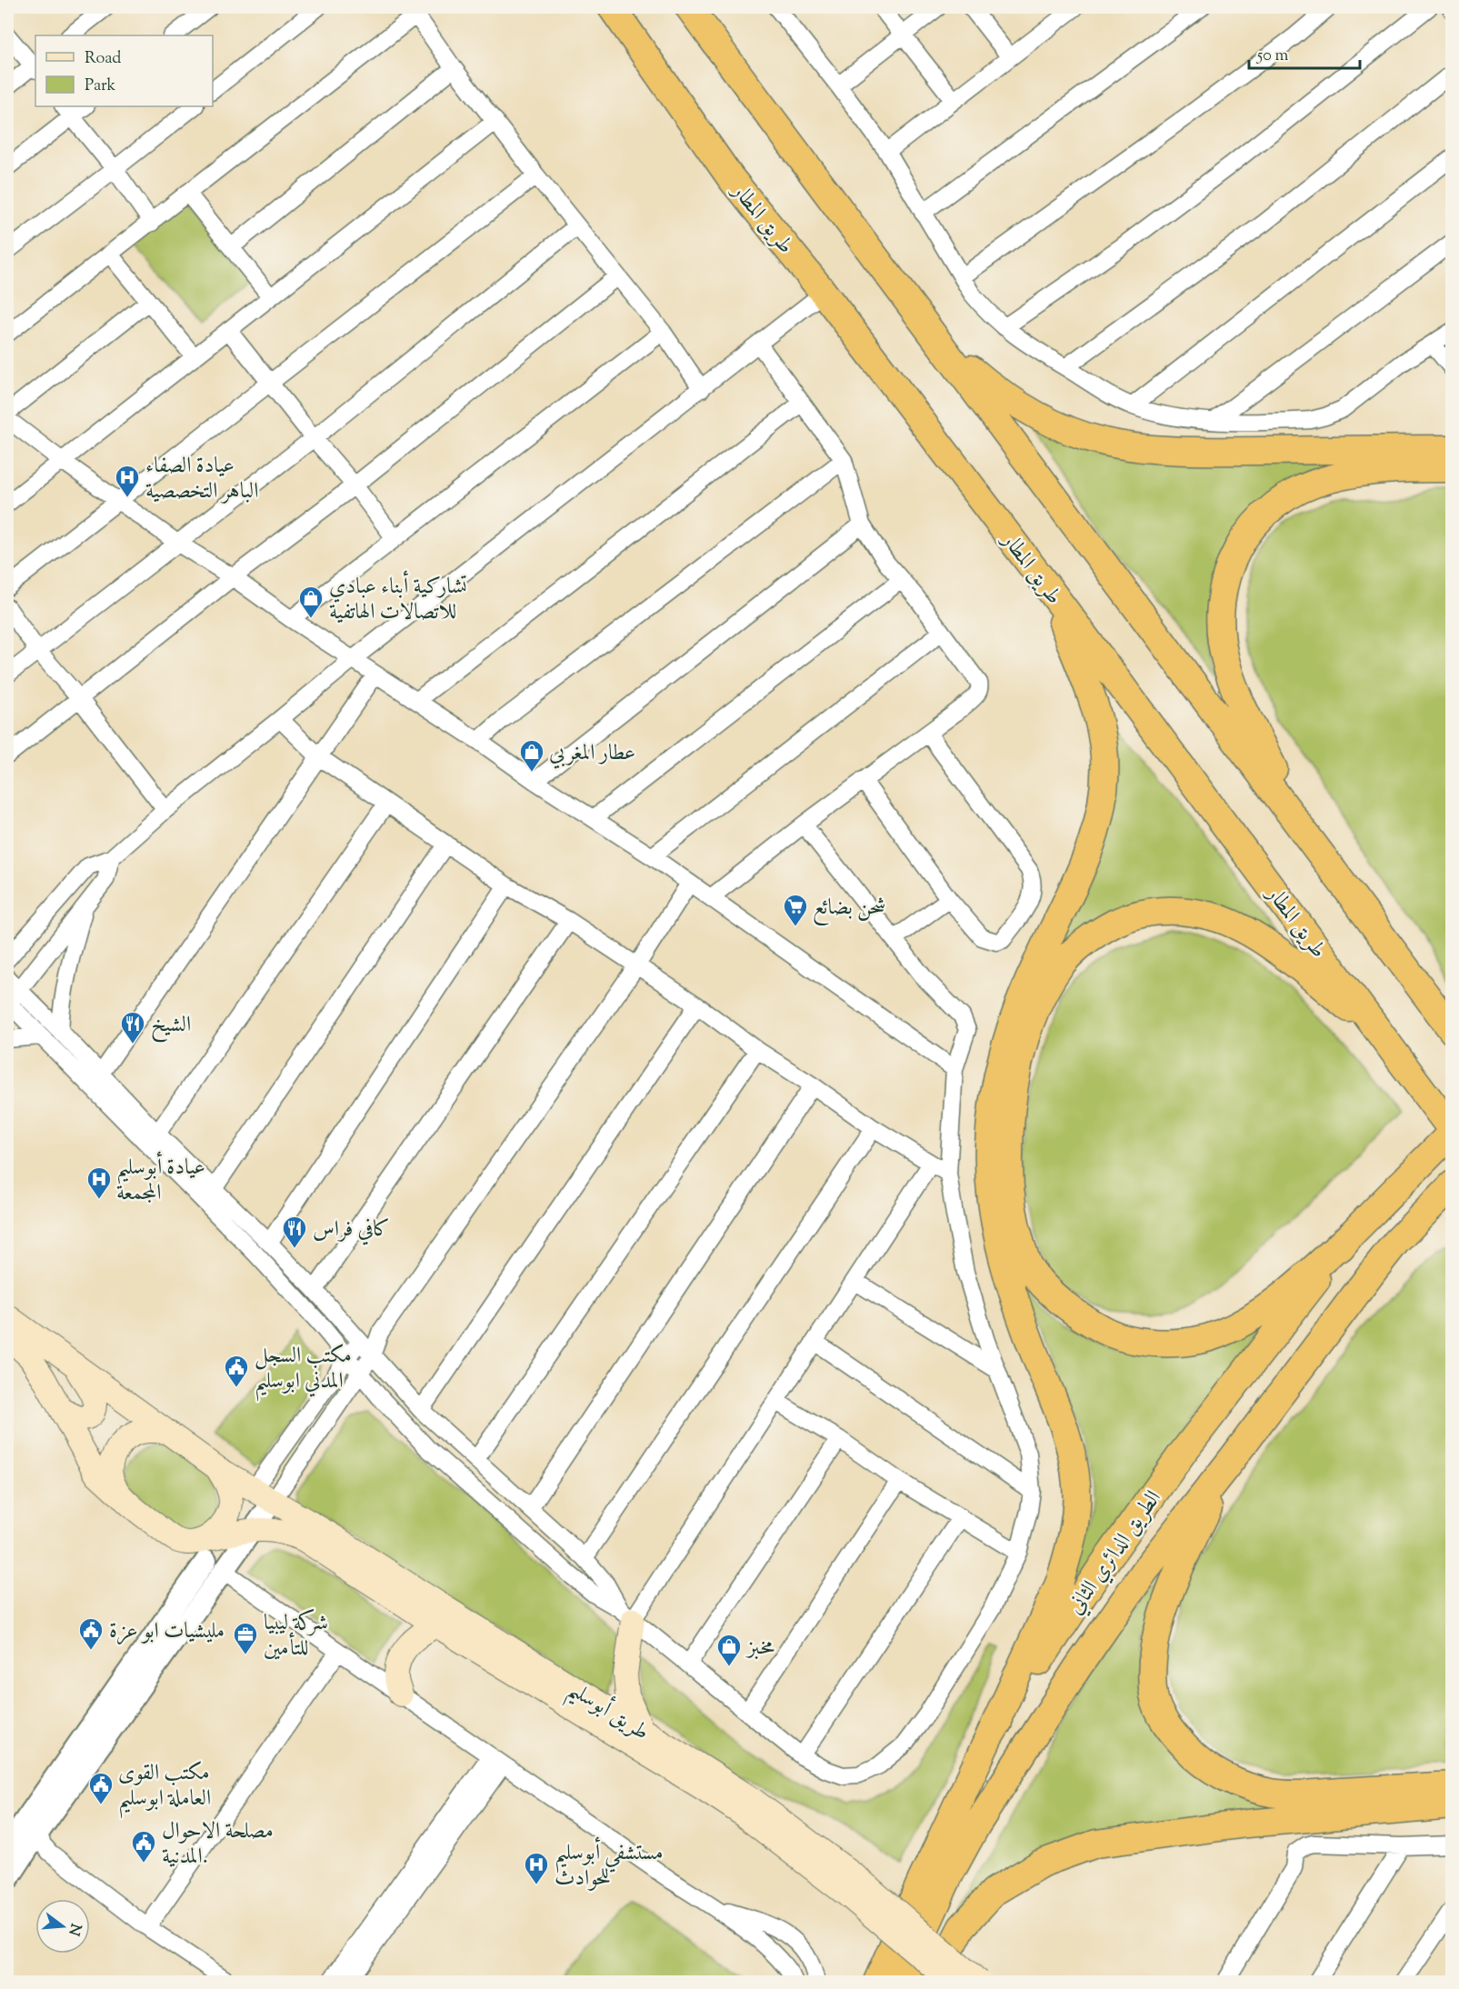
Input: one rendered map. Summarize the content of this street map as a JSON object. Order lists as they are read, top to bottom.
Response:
{
  "streets": {
    "highway": ["طريق المطار", "الطريق الدائري الثاني"],
    "main road": ["طريق أبوسليم"]
  },
  "crossings": [
    ["طريق المطار", "الطريق الدائري الثاني"]
  ],
  "places": {
    "hospital": ["عيادة الصفاء الباهر التخصصية", "عيادة أبوسليم المجمعة", "مستشفي أبوسليم للحوادث"],
    "shop": ["تشاركية أبناء عبادي للاتصالات الهاتفية", "عطار المغربي", "مخبز"],
    "supermarket": ["شحن بضائع"],
    "restaurant": ["الشيخ", "كافي فراس"],
    "public building": [
      "مكتب السجل المدني ابوسليم",
      "مليشيات ابو عزة",
      "مكتب القوى العاملة ابوسليم",
      "مصلحة الاحوال المدنية."
    ],
    "office": ["شركة ليبيا للتأمين"]
  },
  "legend": ["Road", "Park"],
  "scale_bar": "50 m",
  "north": "right"
}
